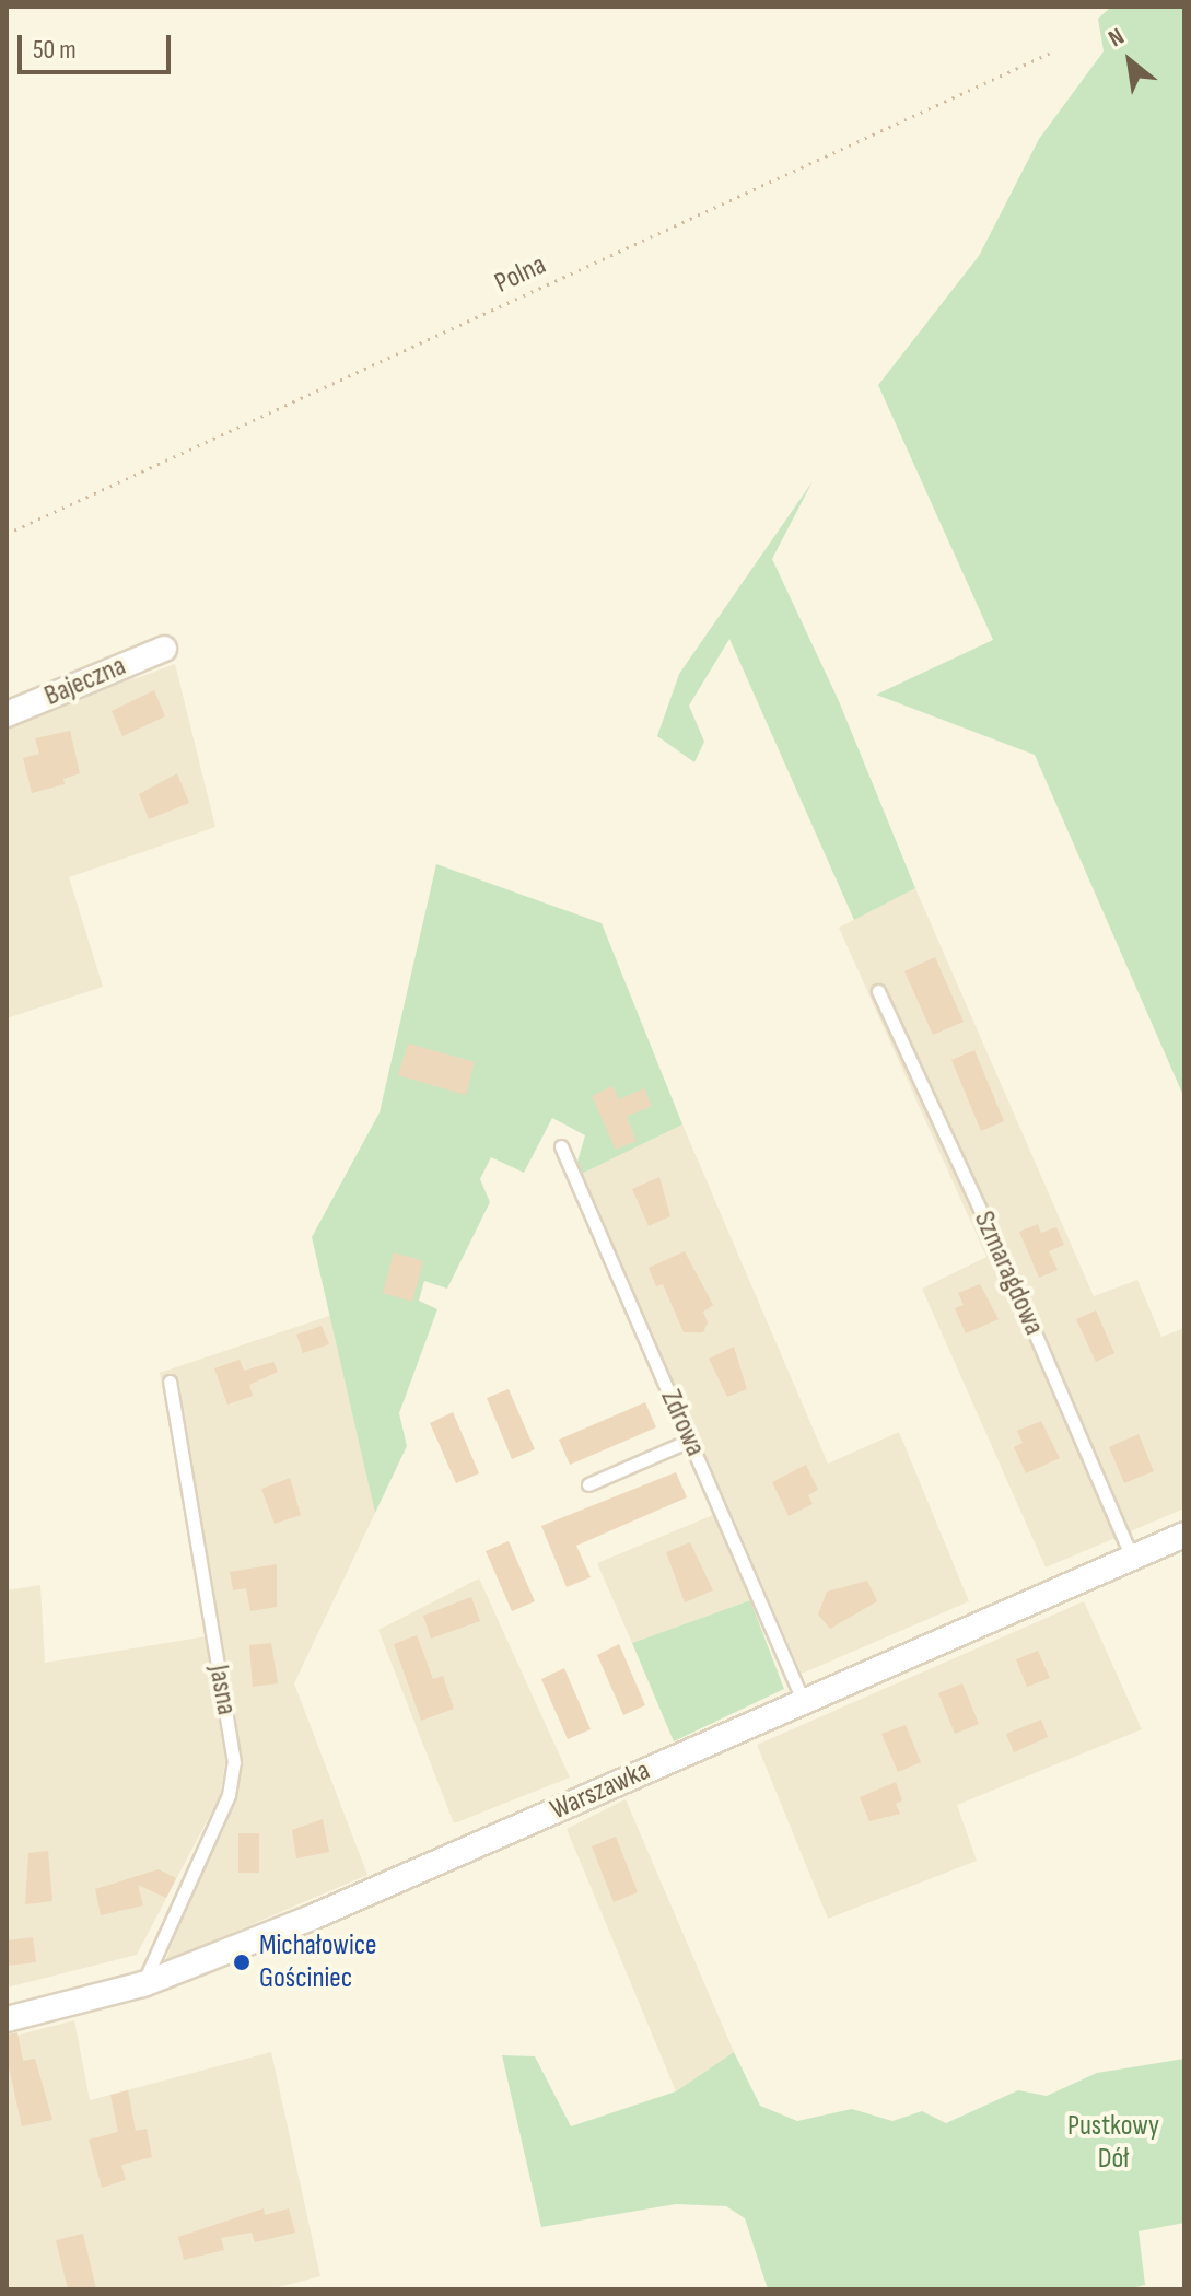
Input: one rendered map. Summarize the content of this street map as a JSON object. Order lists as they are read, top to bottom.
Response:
{
  "streets": {
    "street": ["Bajeczna", "Warszawka"],
    "lane": ["Szmaragdowa", "Zdrowa", "Jasna"],
    "path": ["Polna"]
  },
  "crossings": [
    ["Szmaragdowa", "Warszawka"],
    ["Zdrowa", "Warszawka"],
    ["Jasna", "Warszawka"]
  ],
  "parks": ["Pustkowy Dół"],
  "places": ["Michałowice Gościniec"],
  "scale_bar": "50 m",
  "north": "top left"
}
